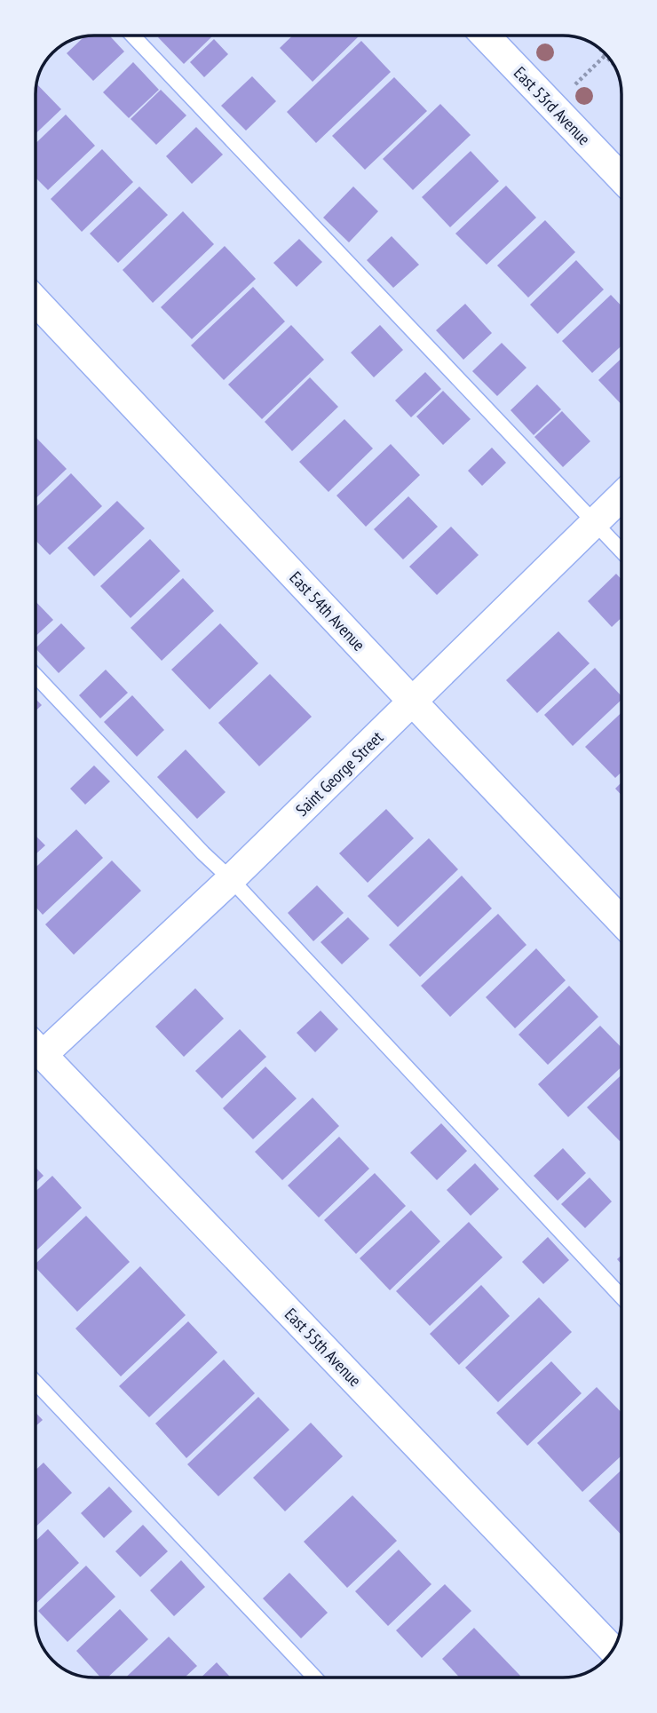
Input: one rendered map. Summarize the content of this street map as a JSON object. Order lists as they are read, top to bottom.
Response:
{
  "streets": {
    "street": [
      "East 53rd Avenue",
      "East 54th Avenue",
      "Saint George Street",
      "East 55th Avenue"
    ]
  },
  "crossings": [
    ["East 54th Avenue", "Saint George Street"]
  ]
}
